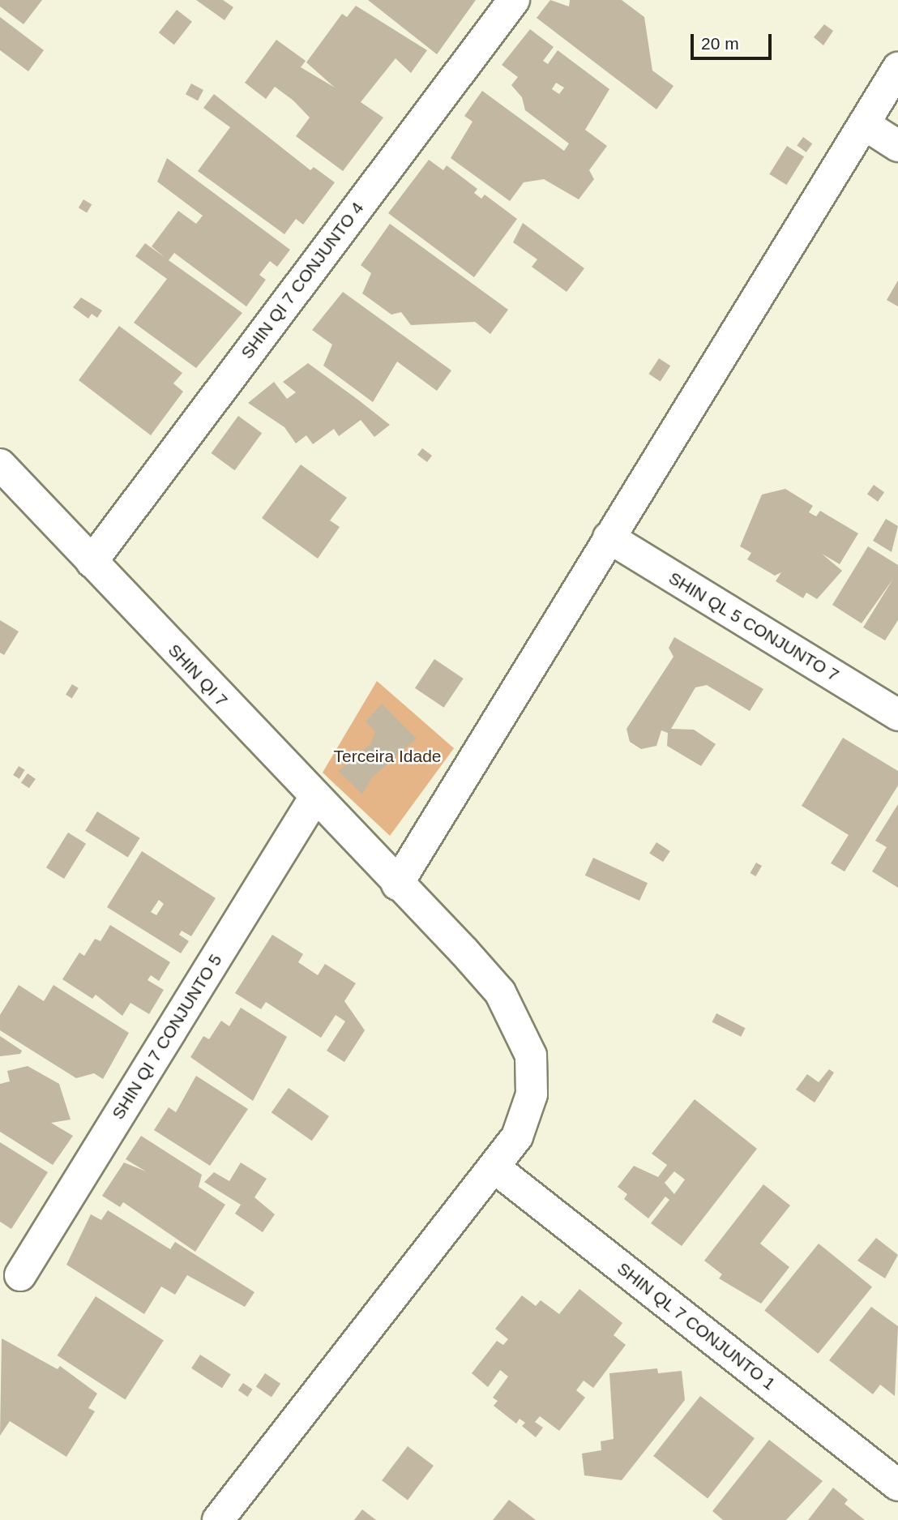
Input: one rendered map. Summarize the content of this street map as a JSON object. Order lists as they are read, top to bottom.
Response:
{
  "streets": {
    "street": [
      "SHIN QI 7 CONJUNTO 4",
      "SHIN QL 5 CONJUNTO 7",
      "SHIN QI 7",
      "SHIN QI 7 CONJUNTO 5",
      "SHIN QL 7 CONJUNTO 1"
    ]
  },
  "crossings": [
    ["SHIN QI 7 CONJUNTO 4", "SHIN QI 7"],
    ["SHIN QI 7", "SHIN QI 7 CONJUNTO 5"],
    ["SHIN QI 7", "SHIN QL 7 CONJUNTO 1"]
  ],
  "parks": ["Terceira Idade"],
  "scale_bar": "20 m"
}
